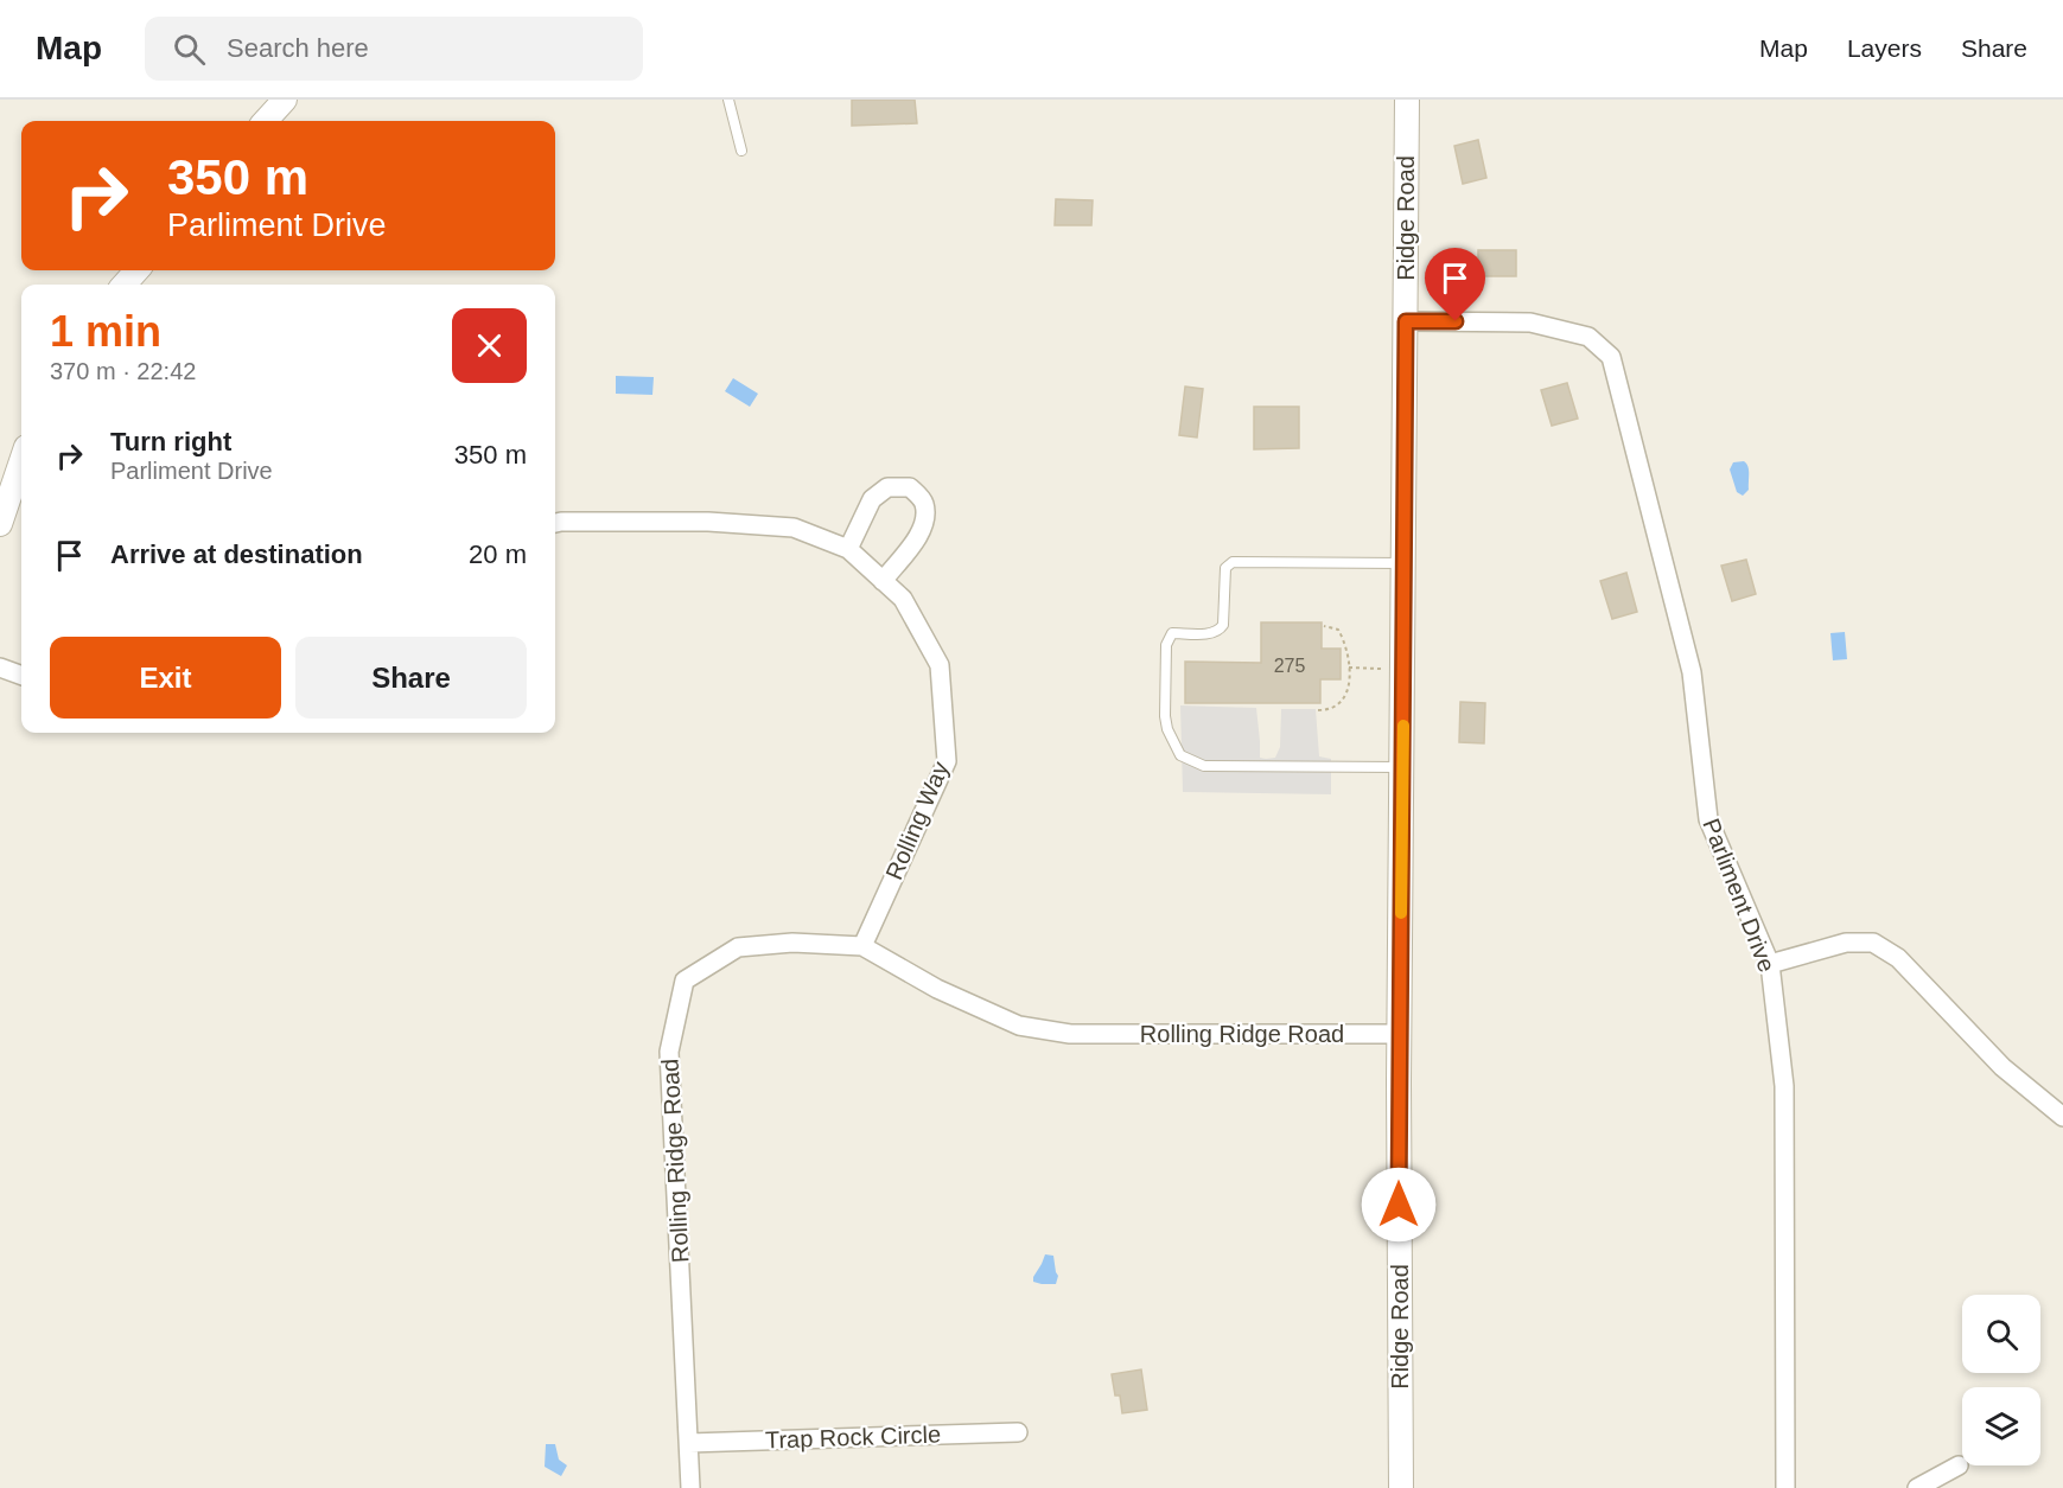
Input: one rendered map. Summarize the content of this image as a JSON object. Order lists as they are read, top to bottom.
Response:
{
  "streets": {
    "street": [
      "Ridge Road",
      "Rolling Way",
      "Parliment Drive",
      "Rolling Ridge Road",
      "Trap Rock Circle"
    ]
  },
  "crossings": [
    ["Ridge Road", "Parliment Drive"],
    ["Ridge Road", "Rolling Ridge Road"],
    ["Rolling Way", "Rolling Ridge Road"],
    ["Rolling Ridge Road", "Trap Rock Circle"]
  ],
  "house_numbers": ["275"],
  "page": {
    "header": "Map",
    "search": "Search here",
    "nav": ["Map", "Layers", "Share"],
    "turn": ["350 m", "Parliment Drive"],
    "heading": ["1 min", "370 m · 22:42"],
    "list": [
      {
        "name": "Turn right",
        "note": "Parliment Drive",
        "value": "350 m"
      },
      {
        "name": "Arrive at destination",
        "value": "20 m"
      }
    ],
    "buttons": ["Exit", "Share"]
  }
}
